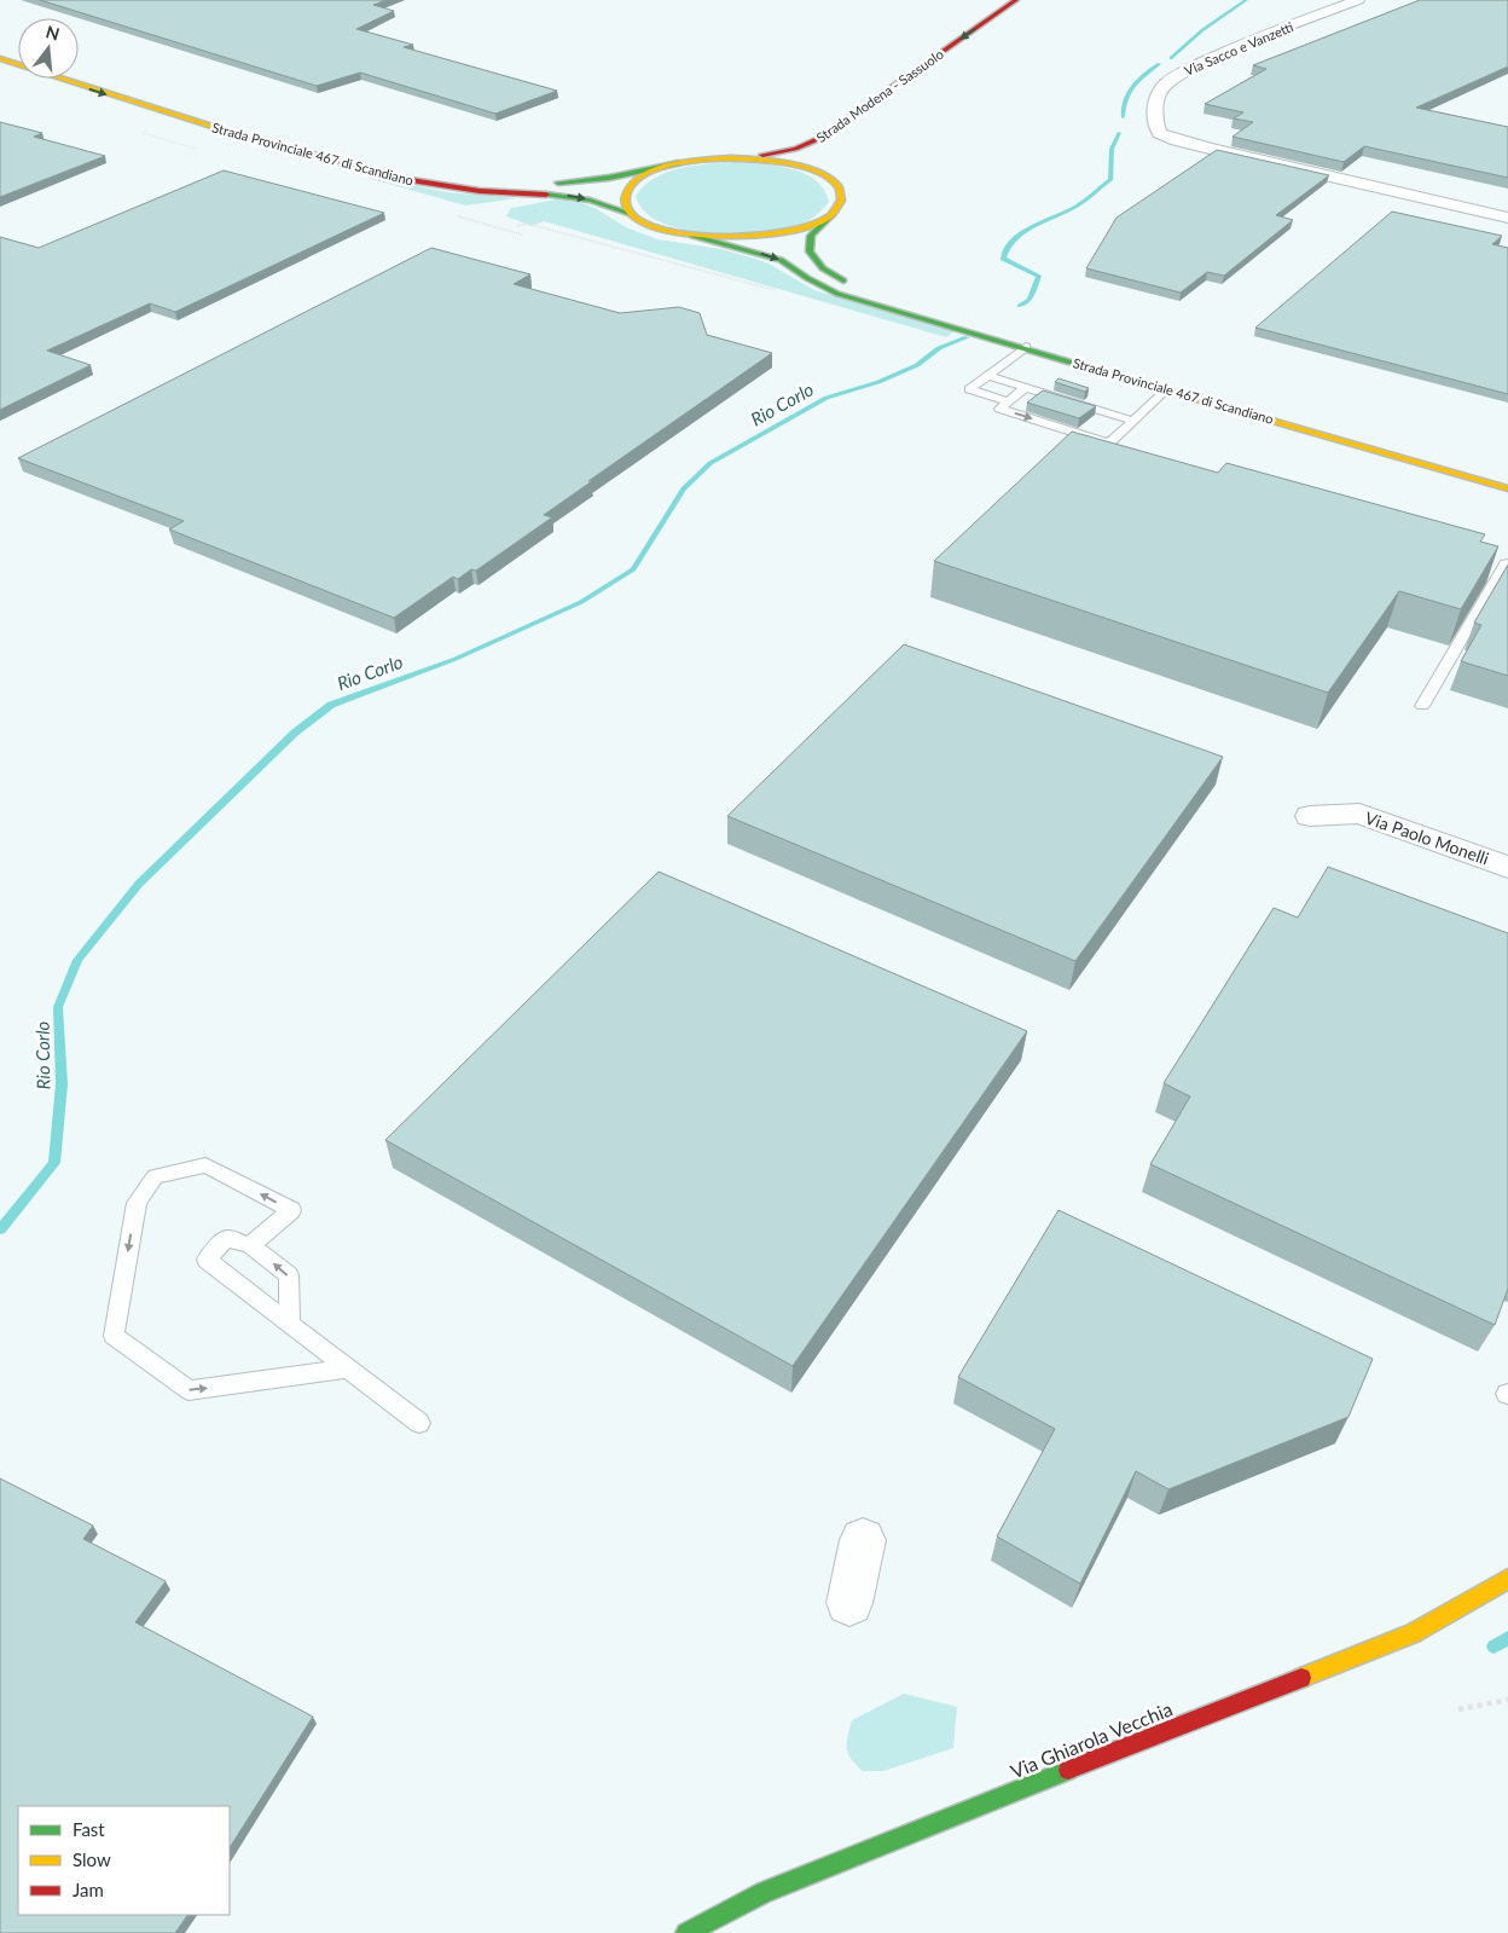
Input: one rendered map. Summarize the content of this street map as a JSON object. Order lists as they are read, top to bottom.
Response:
{
  "streets": {
    "main road": ["Strada Modena - Sassuolo", "Strada Provinciale 467 di Scandiano", "Via Ghiarola Vecchia"],
    "street": ["Via Sacco e Vanzetti", "Via Paolo Monelli"]
  },
  "crossings": [
    ["Strada Modena - Sassuolo", "Strada Provinciale 467 di Scandiano"]
  ],
  "one_way": ["Strada Modena - Sassuolo"],
  "water": ["Rio Corlo"],
  "legend": ["Fast", "Slow", "Jam"],
  "north": "top"
}
